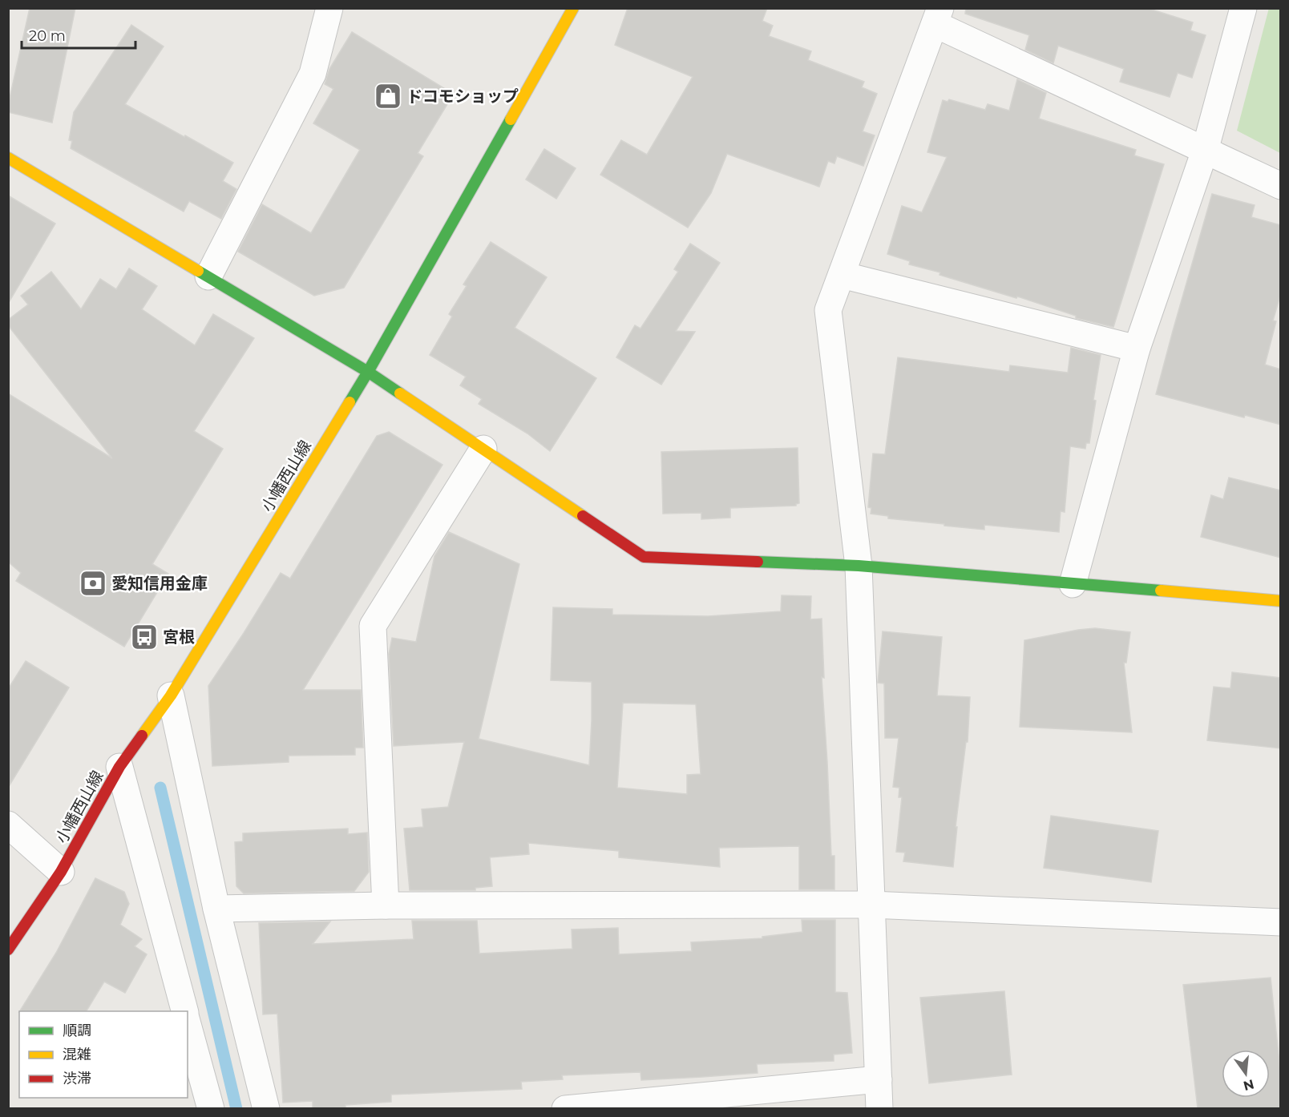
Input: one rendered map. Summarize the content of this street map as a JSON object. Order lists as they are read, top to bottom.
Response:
{
  "streets": {
    "street": ["小幡西山線"]
  },
  "places": {
    "shop": ["ドコモショップ"],
    "bank": ["愛知信用金庫"],
    "bus stop": ["宮根"]
  },
  "legend": ["順調", "混雑", "渋滞"],
  "scale_bar": "20 m",
  "north": "bottom"
}
